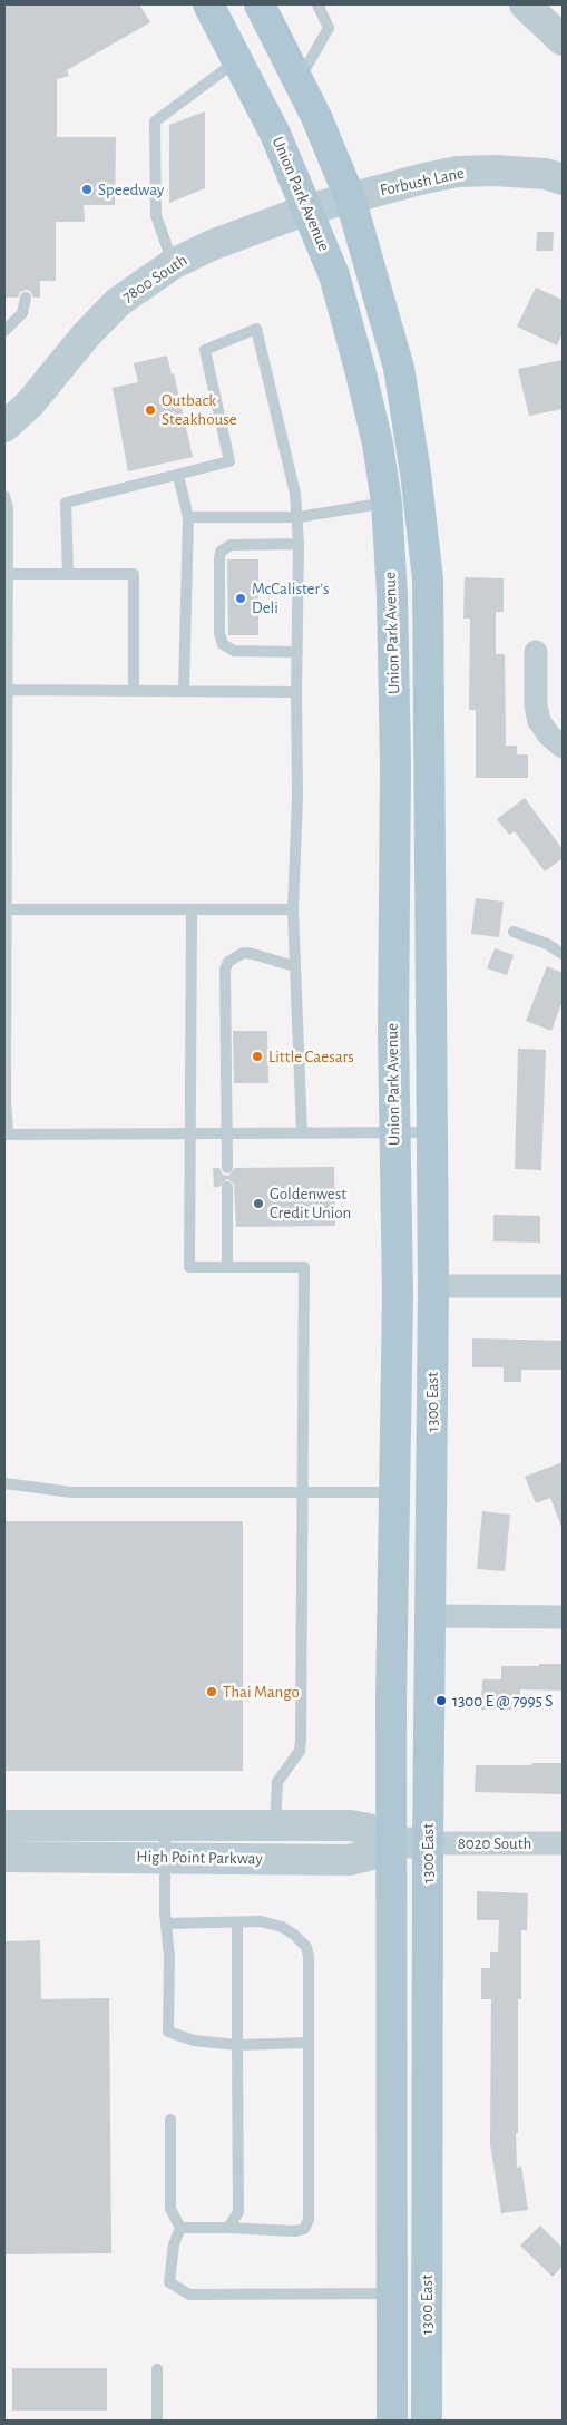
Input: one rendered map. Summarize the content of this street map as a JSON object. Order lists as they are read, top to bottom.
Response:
{
  "streets": {
    "main road": ["Union Park Avenue", "1300 East"],
    "street": [
      "Forbush Lane",
      "7800 South",
      "8020 South",
      "High Point Parkway"
    ]
  },
  "crossings": [
    ["Forbush Lane", "Union Park Avenue"],
    ["Forbush Lane", "7800 South"],
    ["Union Park Avenue", "7800 South"],
    ["Union Park Avenue", "1300 East"],
    ["1300 East", "8020 South"],
    ["1300 East", "High Point Parkway"],
    ["8020 South", "High Point Parkway"]
  ],
  "places": [
    "Speedway",
    "Outback Steakhouse",
    "McCalister's Deli",
    "Little Caesars",
    "Goldenwest Credit Union",
    "Thai Mango",
    "1300 E @ 7995 S"
  ]
}
